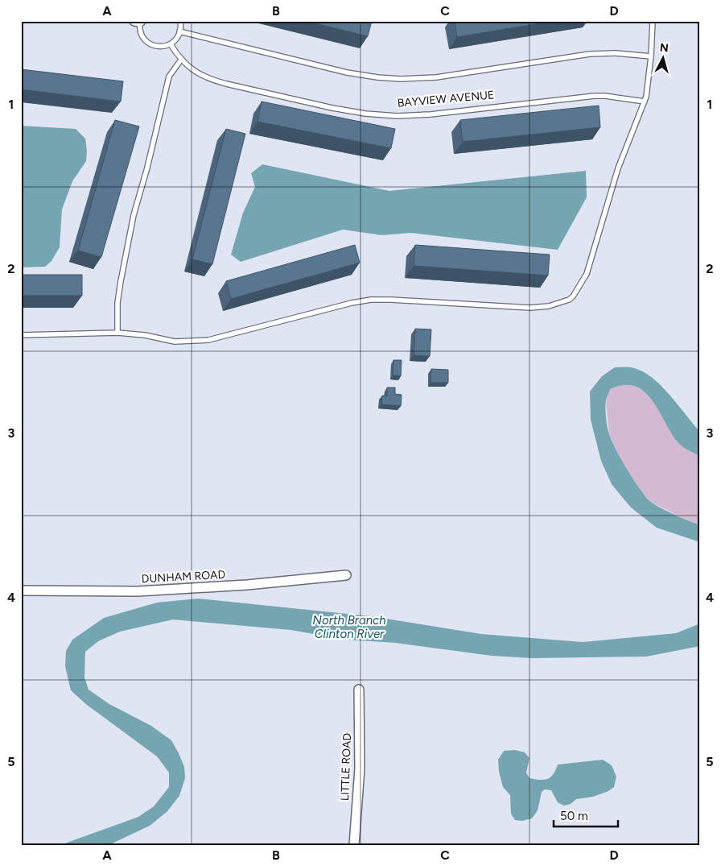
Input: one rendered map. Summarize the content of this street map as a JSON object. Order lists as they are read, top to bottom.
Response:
{
  "streets": {
    "street": ["DUNHAM ROAD", "LITTLE ROAD"],
    "lane": ["BAYVIEW AVENUE"]
  },
  "water": ["North Branch Clinton River"],
  "scale_bar": "50 m",
  "north": "top",
  "grid": {
    "columns": [
      "A",
      "B",
      "C",
      "D"
    ],
    "rows": [
      "1",
      "2",
      "3",
      "4",
      "5"
    ]
  }
}
